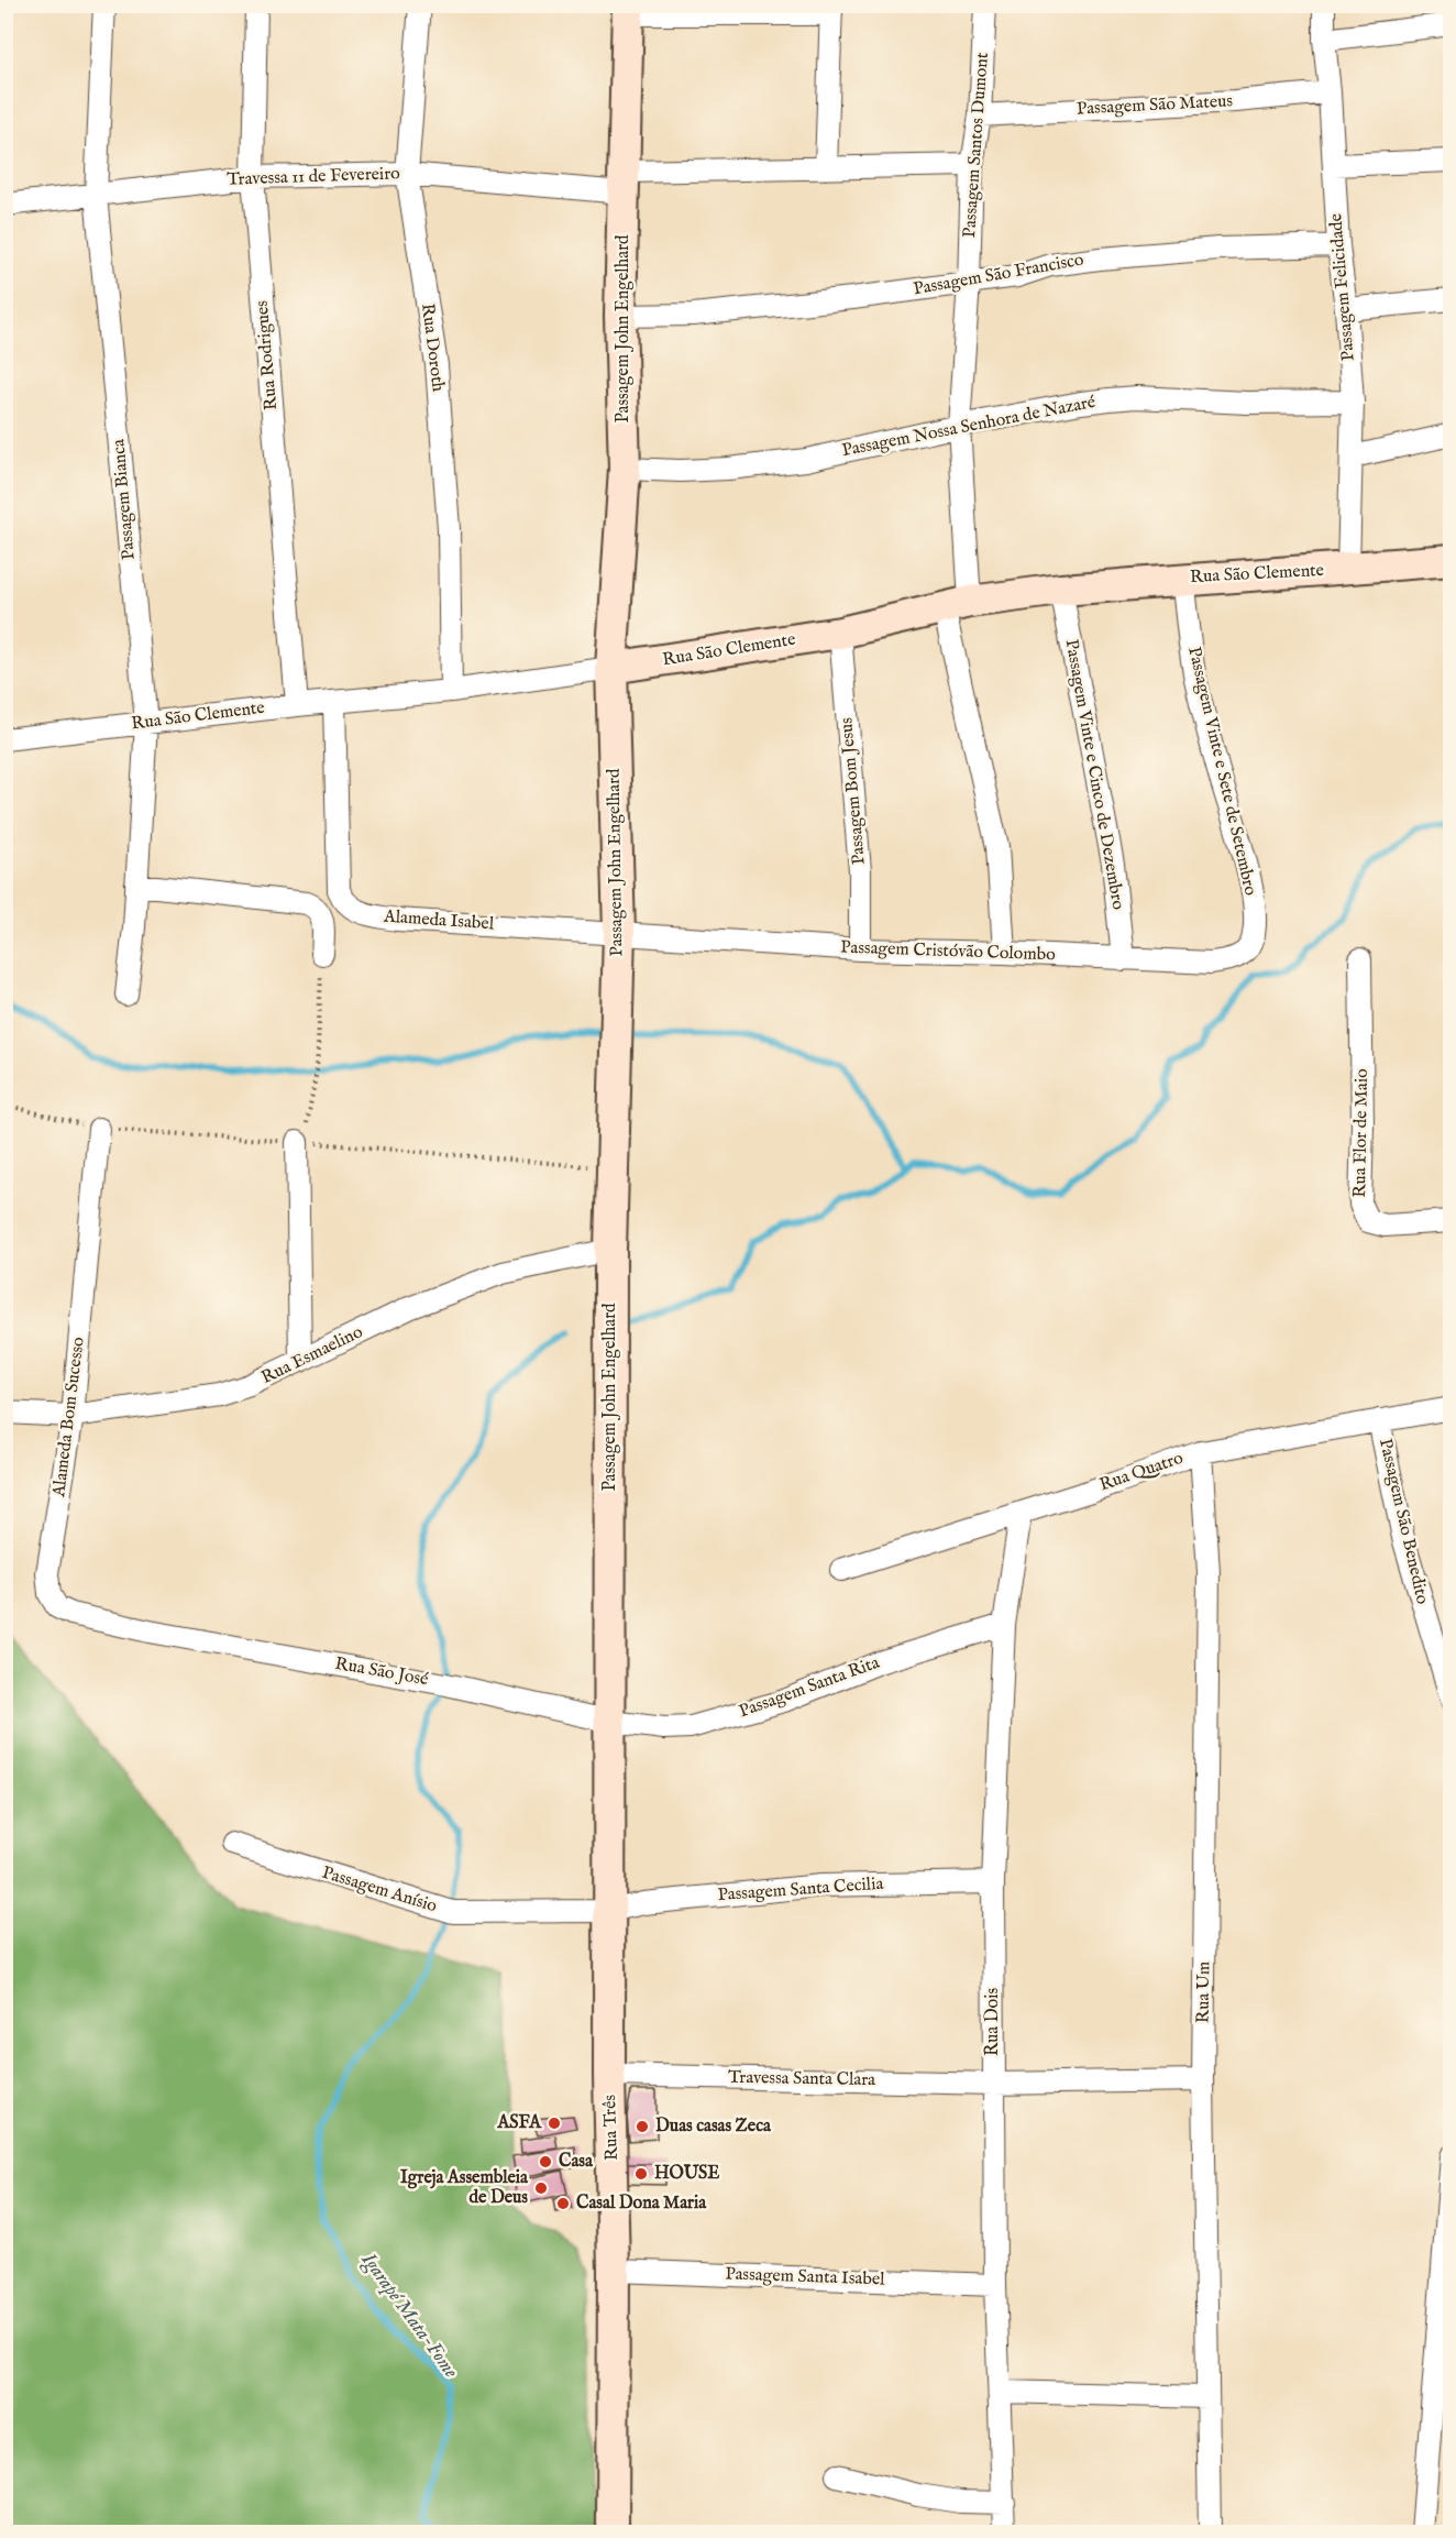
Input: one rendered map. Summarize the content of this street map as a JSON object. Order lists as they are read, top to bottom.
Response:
{
  "streets": {
    "main road": ["Passagem John Engelhard", "Rua São Clemente", "Rua Três"],
    "street": [
      "Passagem São Mateus",
      "Passagem Santos Dumont",
      "Travessa 11 de Fevereiro",
      "Passagem São Francisco",
      "Passagem Felicidade",
      "Rua Doroth",
      "Rua Rodrigues",
      "Passagem Nossa Senhora de Nazaré",
      "Passagem Bianca",
      "Passagem Vinte e Sete de Setembro",
      "Passagem Vinte e Cinco de Dezembro",
      "Passagem Bom Jesus",
      "Alameda Isabel",
      "Passagem Cristóvão Colombo",
      "Rua Flor de Maio",
      "Rua Esmaelino",
      "Alameda Bom Sucesso",
      "Rua Quatro",
      "Passagem São Benedito",
      "Rua São José",
      "Passagem Santa Rita",
      "Passagem Anísio",
      "Passagem Santa Cecilia",
      "Rua Um",
      "Rua Dois",
      "Travessa Santa Clara",
      "Passagem Santa Isabel"
    ]
  },
  "crossings": [
    ["Passagem São Mateus", "Passagem Santos Dumont"],
    ["Passagem São Mateus", "Passagem Felicidade"],
    ["Passagem Santos Dumont", "Passagem São Francisco"],
    ["Passagem Santos Dumont", "Passagem Nossa Senhora de Nazaré"],
    ["Passagem Santos Dumont", "Rua São Clemente"],
    ["Passagem Santos Dumont", "Passagem Cristóvão Colombo"],
    ["Travessa 11 de Fevereiro", "Passagem John Engelhard"],
    ["Travessa 11 de Fevereiro", "Rua Doroth"],
    ["Travessa 11 de Fevereiro", "Rua Rodrigues"],
    ["Travessa 11 de Fevereiro", "Passagem Bianca"],
    ["Passagem São Francisco", "Passagem Felicidade"],
    ["Passagem São Francisco", "Passagem John Engelhard"],
    ["Passagem Felicidade", "Passagem Nossa Senhora de Nazaré"],
    ["Passagem Felicidade", "Rua São Clemente"],
    ["Passagem John Engelhard", "Passagem Nossa Senhora de Nazaré"],
    ["Passagem John Engelhard", "Rua São Clemente"],
    ["Passagem John Engelhard", "Alameda Isabel"],
    ["Passagem John Engelhard", "Passagem Cristóvão Colombo"],
    ["Passagem John Engelhard", "Rua Esmaelino"],
    ["Passagem John Engelhard", "Rua São José"],
    ["Passagem John Engelhard", "Passagem Santa Rita"],
    ["Passagem John Engelhard", "Rua Três"],
    ["Rua Doroth", "Rua São Clemente"],
    ["Rua Rodrigues", "Rua São Clemente"],
    ["Passagem Bianca", "Rua São Clemente"],
    ["Rua São Clemente", "Passagem Vinte e Sete de Setembro"],
    ["Rua São Clemente", "Passagem Vinte e Cinco de Dezembro"],
    ["Rua São Clemente", "Passagem Bom Jesus"],
    ["Rua São Clemente", "Alameda Isabel"],
    ["Passagem Vinte e Sete de Setembro", "Passagem Cristóvão Colombo"],
    ["Passagem Vinte e Cinco de Dezembro", "Passagem Cristóvão Colombo"],
    ["Passagem Bom Jesus", "Passagem Cristóvão Colombo"],
    ["Alameda Isabel", "Passagem Cristóvão Colombo"],
    ["Rua Esmaelino", "Alameda Bom Sucesso"],
    ["Alameda Bom Sucesso", "Rua São José"],
    ["Rua Quatro", "Passagem São Benedito"],
    ["Rua Quatro", "Rua Um"],
    ["Rua Quatro", "Rua Dois"],
    ["Rua São José", "Passagem Santa Rita"],
    ["Rua São José", "Rua Três"],
    ["Passagem Santa Rita", "Rua Dois"],
    ["Passagem Santa Rita", "Rua Três"],
    ["Passagem Anísio", "Passagem Santa Cecilia"],
    ["Passagem Anísio", "Rua Três"],
    ["Passagem Santa Cecilia", "Rua Dois"],
    ["Passagem Santa Cecilia", "Rua Três"],
    ["Rua Um", "Travessa Santa Clara"],
    ["Rua Dois", "Travessa Santa Clara"],
    ["Rua Dois", "Passagem Santa Isabel"],
    ["Travessa Santa Clara", "Rua Três"],
    ["Rua Três", "Passagem Santa Isabel"]
  ],
  "water": ["Igarapé Mata-Fome"],
  "places": [
    "ASFA",
    "Duas casas Zeca",
    "Casa",
    "HOUSE",
    "Igreja Assembleia de Deus",
    "Casal Dona Maria"
  ]
}
